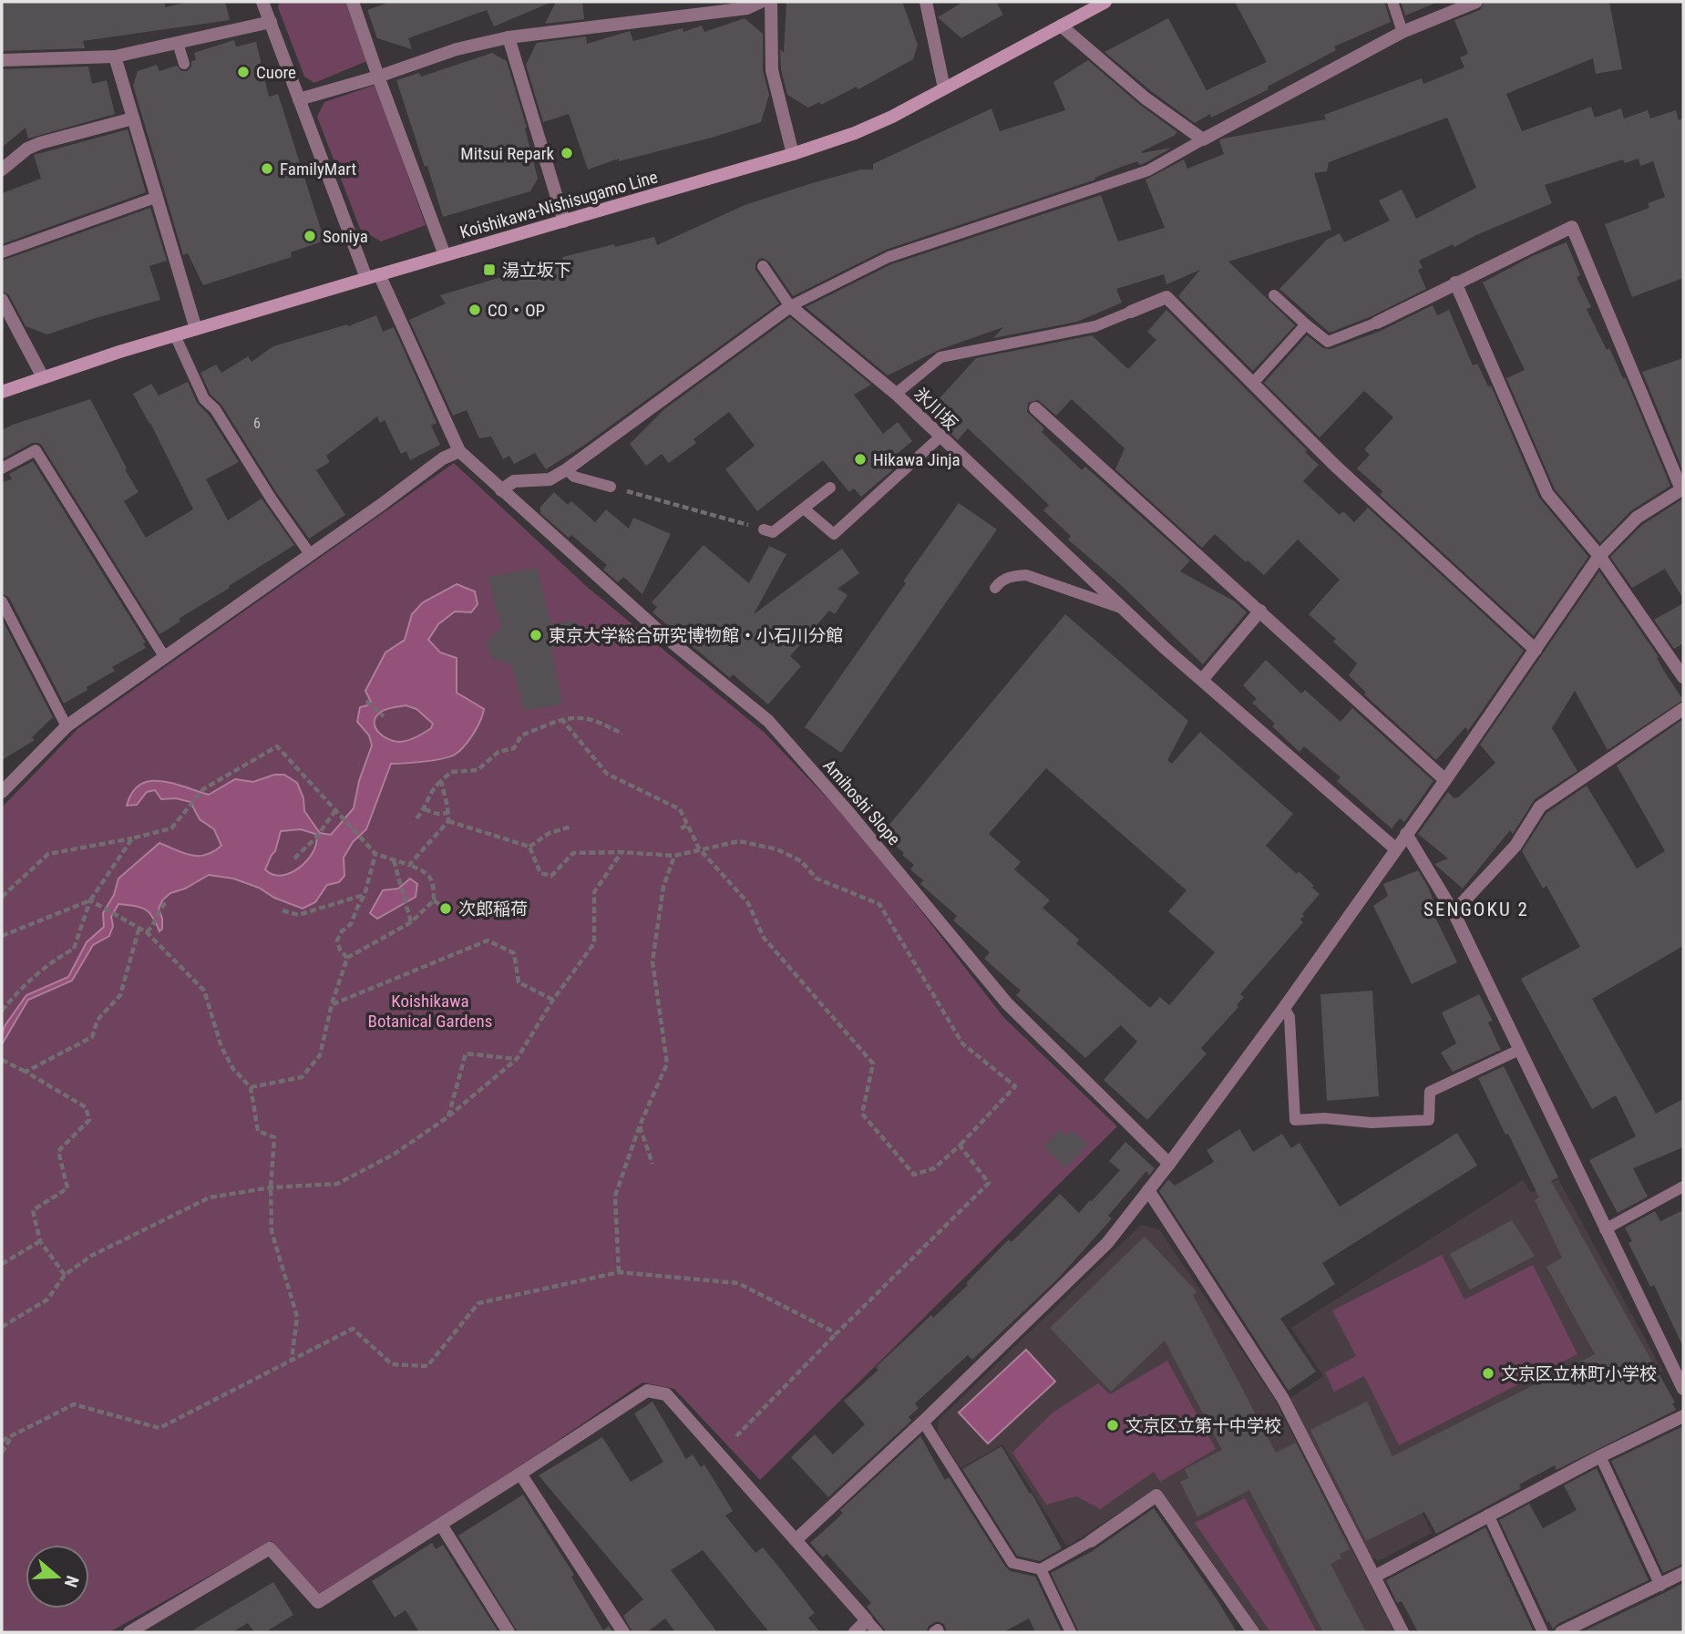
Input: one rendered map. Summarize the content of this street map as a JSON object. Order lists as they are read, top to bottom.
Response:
{
  "streets": {
    "main road": ["Koishikawa-Nishisugamo Line"],
    "street": ["氷川坂", "Amihoshi Slope"]
  },
  "districts": ["SENGOKU 2"],
  "parks": ["Koishikawa Botanical Gardens"],
  "places": {
    "other": [
      "Cuore",
      "Mitsui Repark",
      "FamilyMart",
      "Soniya",
      "CO・OP",
      "Hikawa Jinja",
      "東京大学総合研究博物館・小石川分館",
      "次郎稲荷",
      "文京区立林町小学校",
      "文京区立第十中学校"
    ],
    "transit": ["湯立坂下"]
  },
  "house_numbers": ["6"],
  "north": "right"
}
